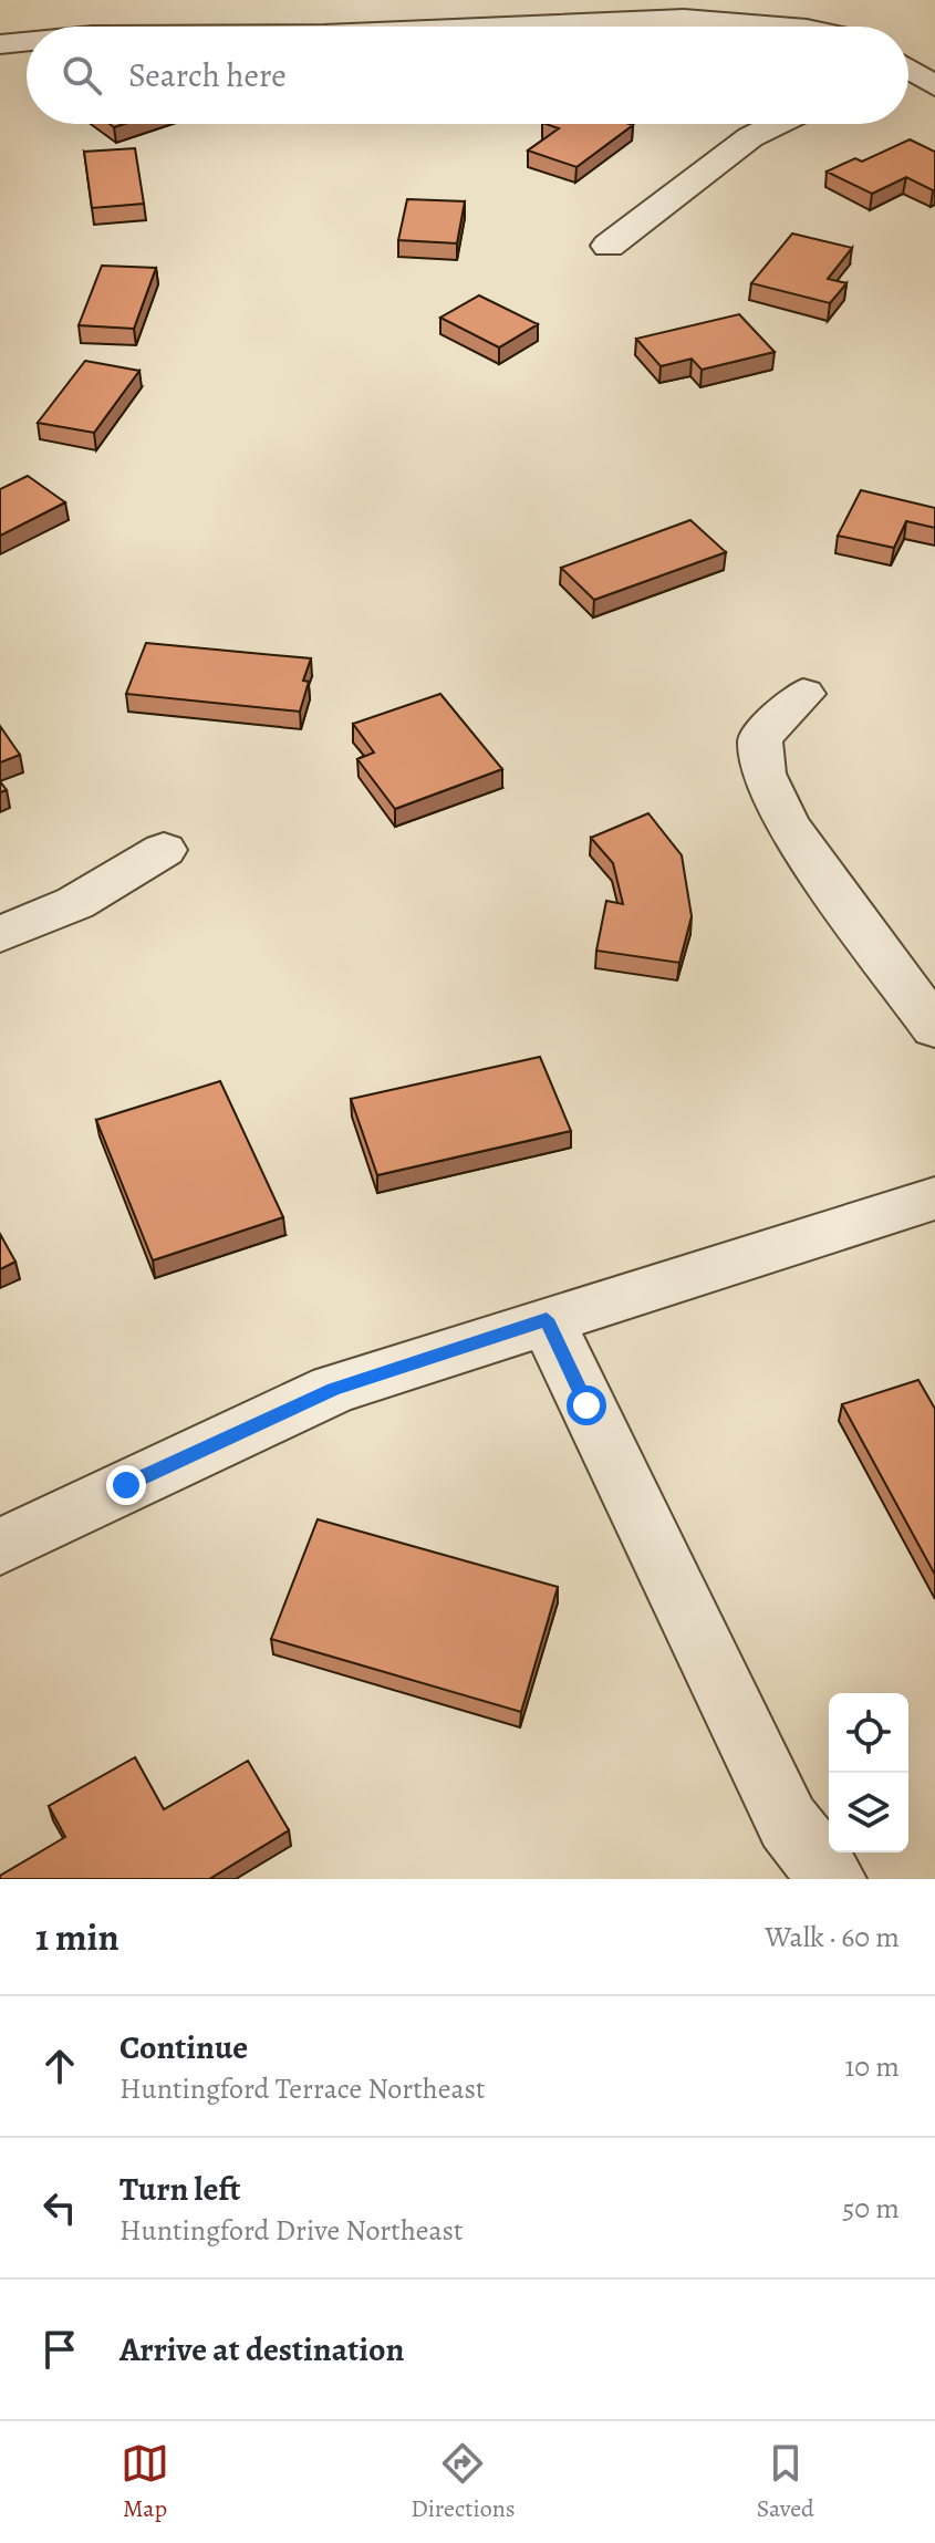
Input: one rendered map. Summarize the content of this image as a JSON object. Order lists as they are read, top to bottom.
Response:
{
  "page": {
    "search": "Search here",
    "heading": ["1 min", "Walk · 60 m"],
    "list": [
      ["Continue", "Huntingford Terrace Northeast", "10 m"],
      ["Turn left", "Huntingford Drive Northeast", "50 m"],
      "Arrive at destination"
    ],
    "nav": ["Map", "Directions", "Saved"]
  }
}
